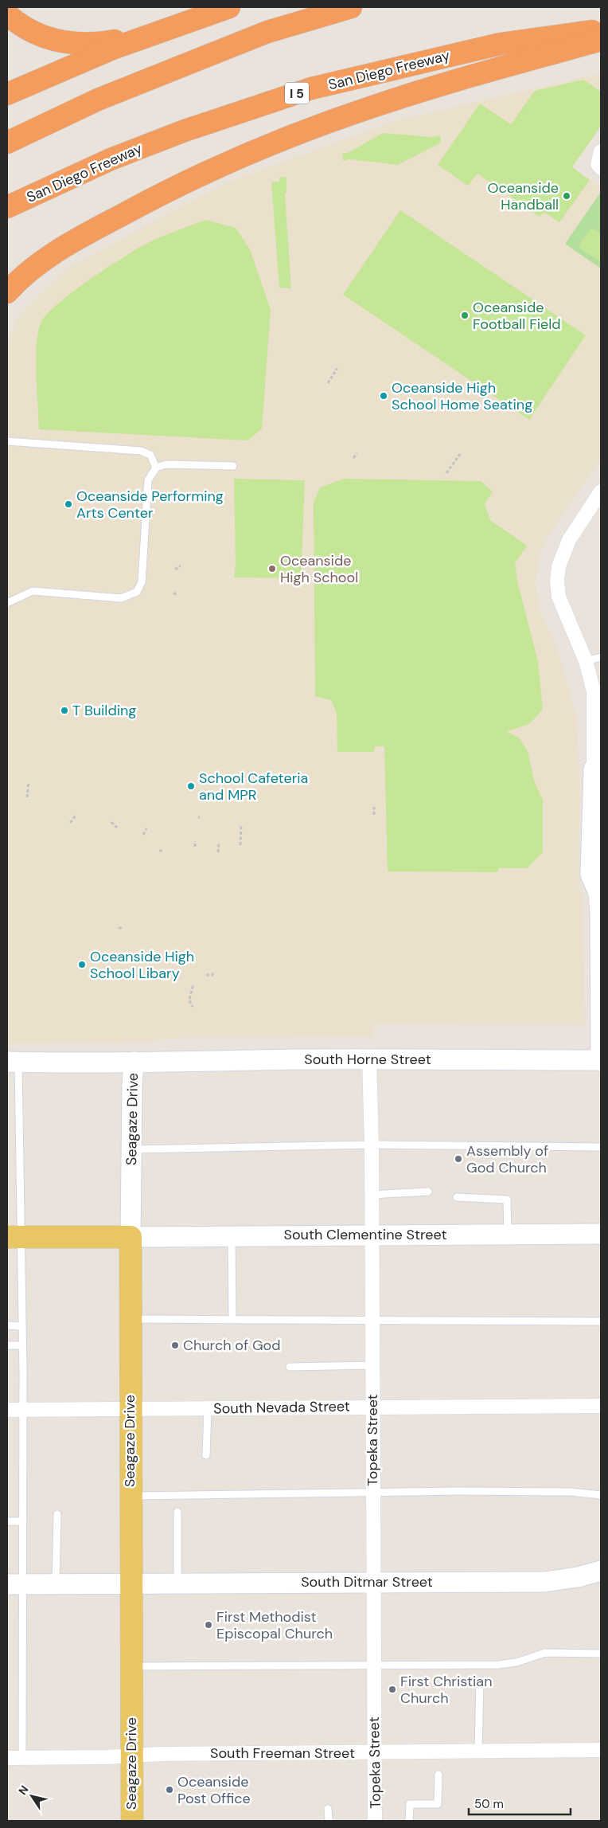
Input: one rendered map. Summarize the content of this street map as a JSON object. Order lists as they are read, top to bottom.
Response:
{
  "streets": {
    "highway": ["San Diego Freeway", "I 5"],
    "main road": ["Seagaze Drive"],
    "street": [
      "South Horne Street",
      "South Clementine Street",
      "South Nevada Street",
      "Topeka Street",
      "South Ditmar Street",
      "South Freeman Street"
    ]
  },
  "crossings": [
    ["South Horne Street", "Seagaze Drive"],
    ["South Horne Street", "Topeka Street"],
    ["Seagaze Drive", "South Clementine Street"],
    ["Seagaze Drive", "South Nevada Street"],
    ["Seagaze Drive", "South Ditmar Street"],
    ["Seagaze Drive", "South Freeman Street"],
    ["South Clementine Street", "Topeka Street"],
    ["South Nevada Street", "Topeka Street"],
    ["Topeka Street", "South Ditmar Street"],
    ["Topeka Street", "South Freeman Street"]
  ],
  "places": [
    "Oceanside Handball",
    "Oceanside Football Field",
    "Oceanside High School Home Seating",
    "Oceanside Performing Arts Center",
    "Oceanside High School",
    "T Building",
    "School Cafeteria and MPR",
    "Oceanside High School Libary",
    "Assembly of God Church",
    "Church of God",
    "First Methodist Episcopal Church",
    "First Christian Church",
    "Oceanside Post Office"
  ],
  "scale_bar": "50 m",
  "north": "top left"
}
